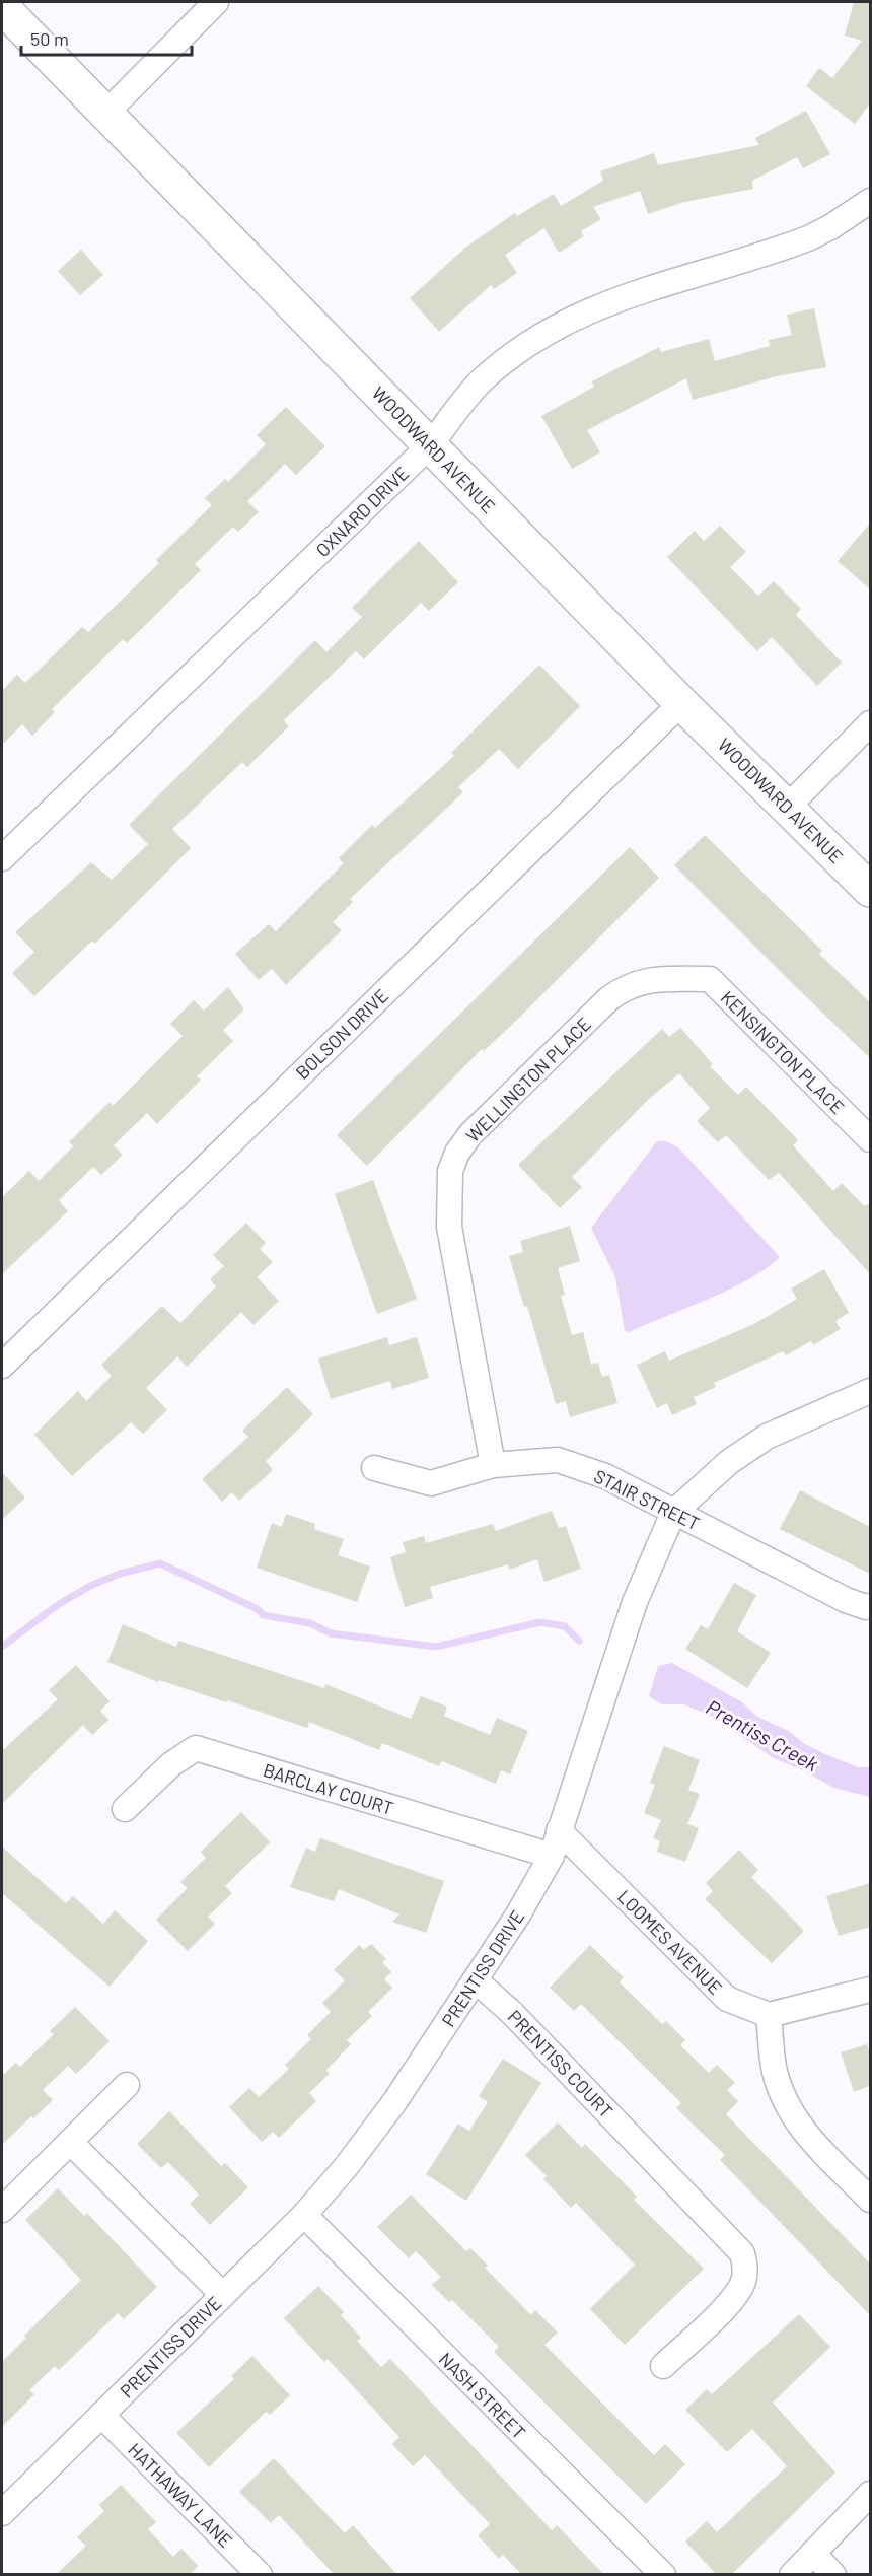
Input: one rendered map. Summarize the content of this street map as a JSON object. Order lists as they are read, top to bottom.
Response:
{
  "streets": {
    "main road": ["WOODWARD AVENUE"],
    "street": [
      "OXNARD DRIVE",
      "BOLSON DRIVE",
      "KENSINGTON PLACE",
      "WELLINGTON PLACE",
      "STAIR STREET",
      "BARCLAY COURT",
      "LOOMES AVENUE",
      "PRENTISS DRIVE",
      "PRENTISS COURT",
      "NASH STREET",
      "HATHAWAY LANE"
    ]
  },
  "crossings": [
    ["WOODWARD AVENUE", "OXNARD DRIVE"],
    ["WOODWARD AVENUE", "BOLSON DRIVE"],
    ["KENSINGTON PLACE", "WELLINGTON PLACE"],
    ["WELLINGTON PLACE", "STAIR STREET"],
    ["STAIR STREET", "PRENTISS DRIVE"],
    ["BARCLAY COURT", "PRENTISS DRIVE"],
    ["LOOMES AVENUE", "PRENTISS DRIVE"],
    ["PRENTISS DRIVE", "PRENTISS COURT"],
    ["PRENTISS DRIVE", "NASH STREET"],
    ["PRENTISS DRIVE", "HATHAWAY LANE"]
  ],
  "water": ["Prentiss Creek"],
  "scale_bar": "50 m"
}
